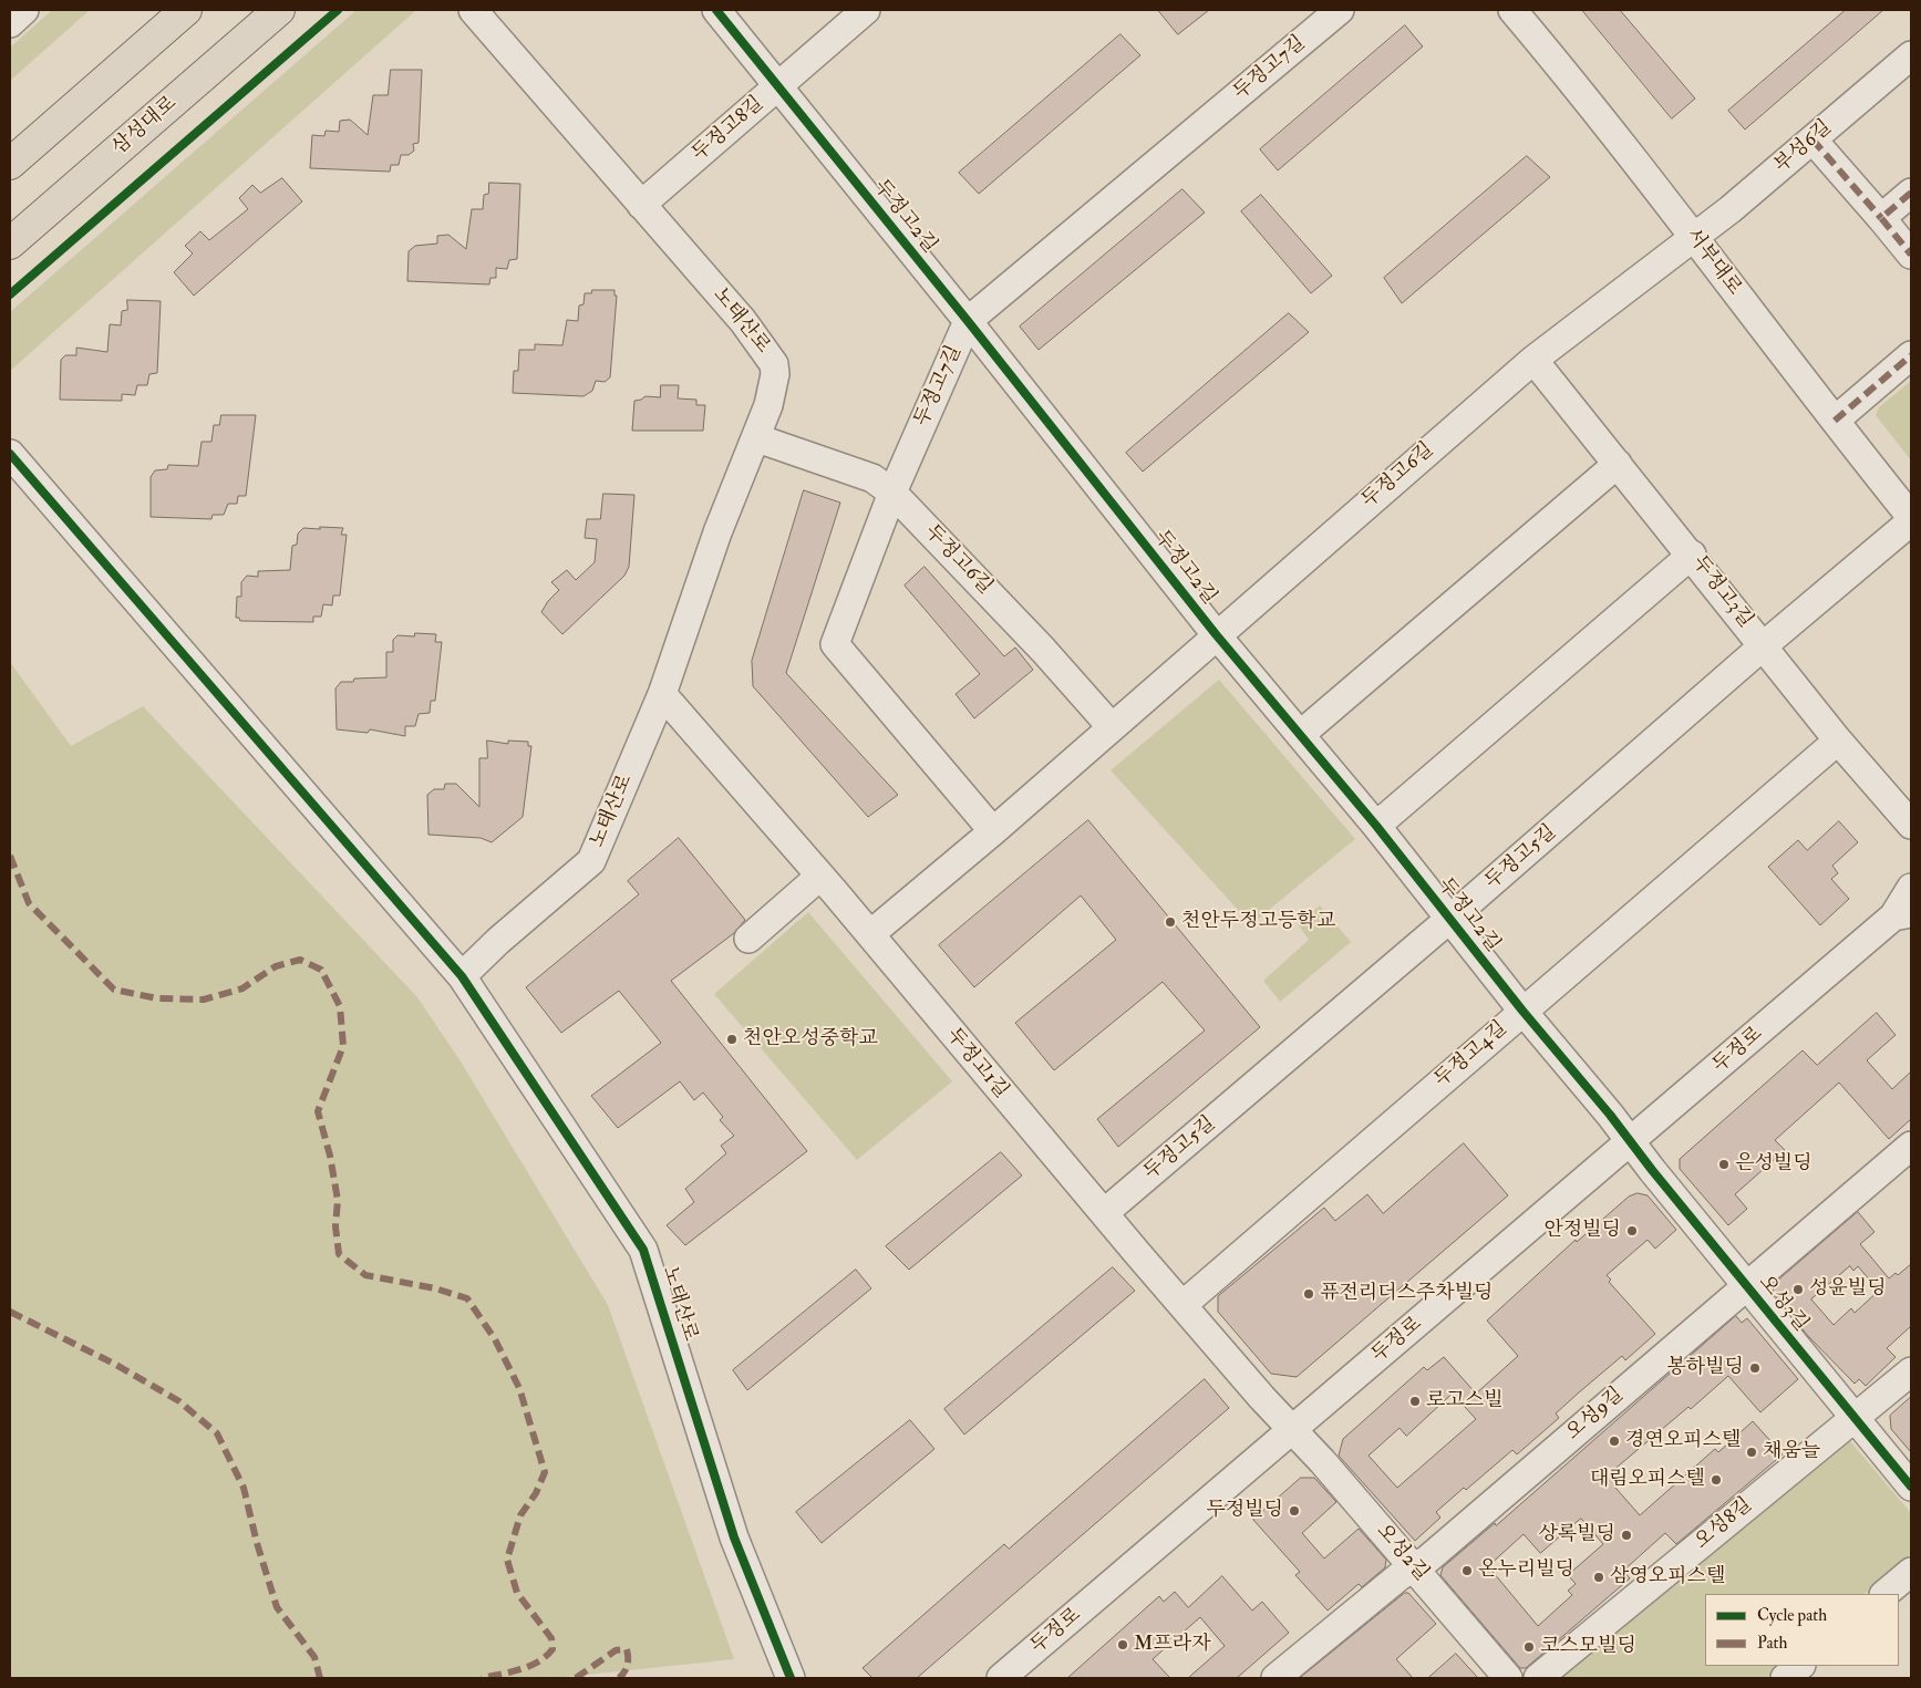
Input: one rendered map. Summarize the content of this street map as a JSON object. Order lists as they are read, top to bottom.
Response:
{
  "streets": {
    "main road": ["삼성대로"],
    "street": [
      "두정고7길",
      "두정고8길",
      "부성6길",
      "두정고2길",
      "서부대로",
      "노태산로",
      "두정고6길",
      "두정고3길",
      "두정고5길",
      "두정로",
      "두정고4길",
      "두정고1길",
      "오성3길",
      "오성9길",
      "오성8길",
      "오성2길"
    ]
  },
  "crossings": [
    ["두정고7길", "두정고2길"],
    ["두정고7길", "두정고6길"],
    ["두정고8길", "두정고2길"],
    ["두정고8길", "노태산로"],
    ["부성6길", "서부대로"],
    ["부성6길", "두정고6길"],
    ["두정고2길", "두정고6길"],
    ["두정고2길", "두정고5길"],
    ["두정고2길", "두정로"],
    ["두정고2길", "두정고4길"],
    ["두정고2길", "오성3길"],
    ["서부대로", "두정고6길"],
    ["노태산로", "두정고6길"],
    ["노태산로", "두정고1길"],
    ["두정고6길", "두정고3길"],
    ["두정고6길", "두정고1길"],
    ["두정고3길", "두정고5길"],
    ["두정고3길", "두정고4길"],
    ["두정고5길", "두정고1길"],
    ["두정로", "두정고1길"],
    ["두정로", "오성3길"],
    ["두정로", "오성2길"],
    ["두정고4길", "두정고1길"],
    ["두정고1길", "오성2길"],
    ["오성3길", "오성9길"],
    ["오성3길", "오성8길"],
    ["오성9길", "오성2길"]
  ],
  "places": [
    "천안두정고등학교",
    "천안오성중학교",
    "은성빌딩",
    "안정빌딩",
    "성윤빌딩",
    "퓨전리더스주차빌딩",
    "봉하빌딩",
    "로고스빌",
    "경연오피스텔",
    "채움늘",
    "대림오피스텔",
    "두정빌딩",
    "상록빌딩",
    "온누리빌딩",
    "삼영오피스텔",
    "M프라자",
    "코스모빌딩"
  ],
  "legend": ["Cycle path", "Path"]
}
